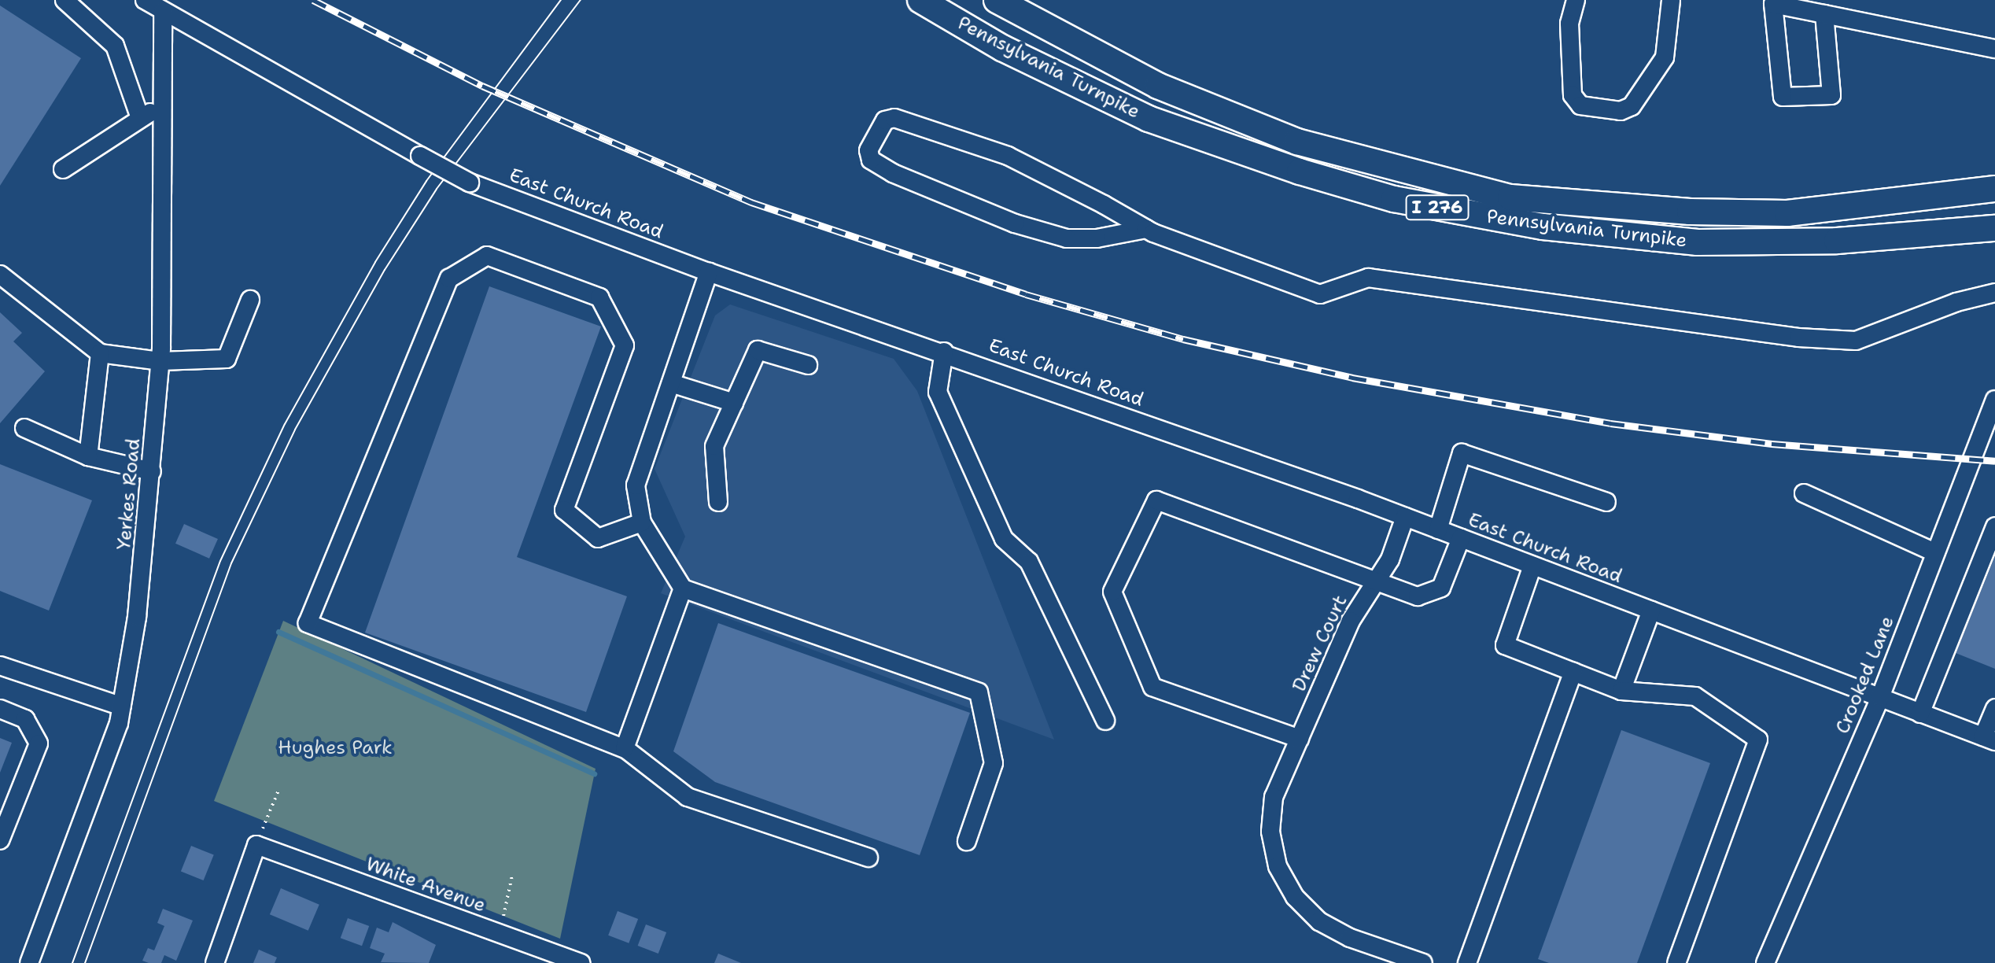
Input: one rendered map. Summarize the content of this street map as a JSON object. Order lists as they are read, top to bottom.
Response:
{
  "streets": {
    "highway": ["Pennsylvania Turnpike", "I 276"],
    "street": [
      "East Church Road",
      "Yerkes Road",
      "Drew Court",
      "Crooked Lane",
      "White Avenue"
    ]
  },
  "crossings": [
    ["East Church Road", "Yerkes Road"],
    ["East Church Road", "Drew Court"],
    ["East Church Road", "Crooked Lane"]
  ],
  "parks": ["Hughes Park"]
}
